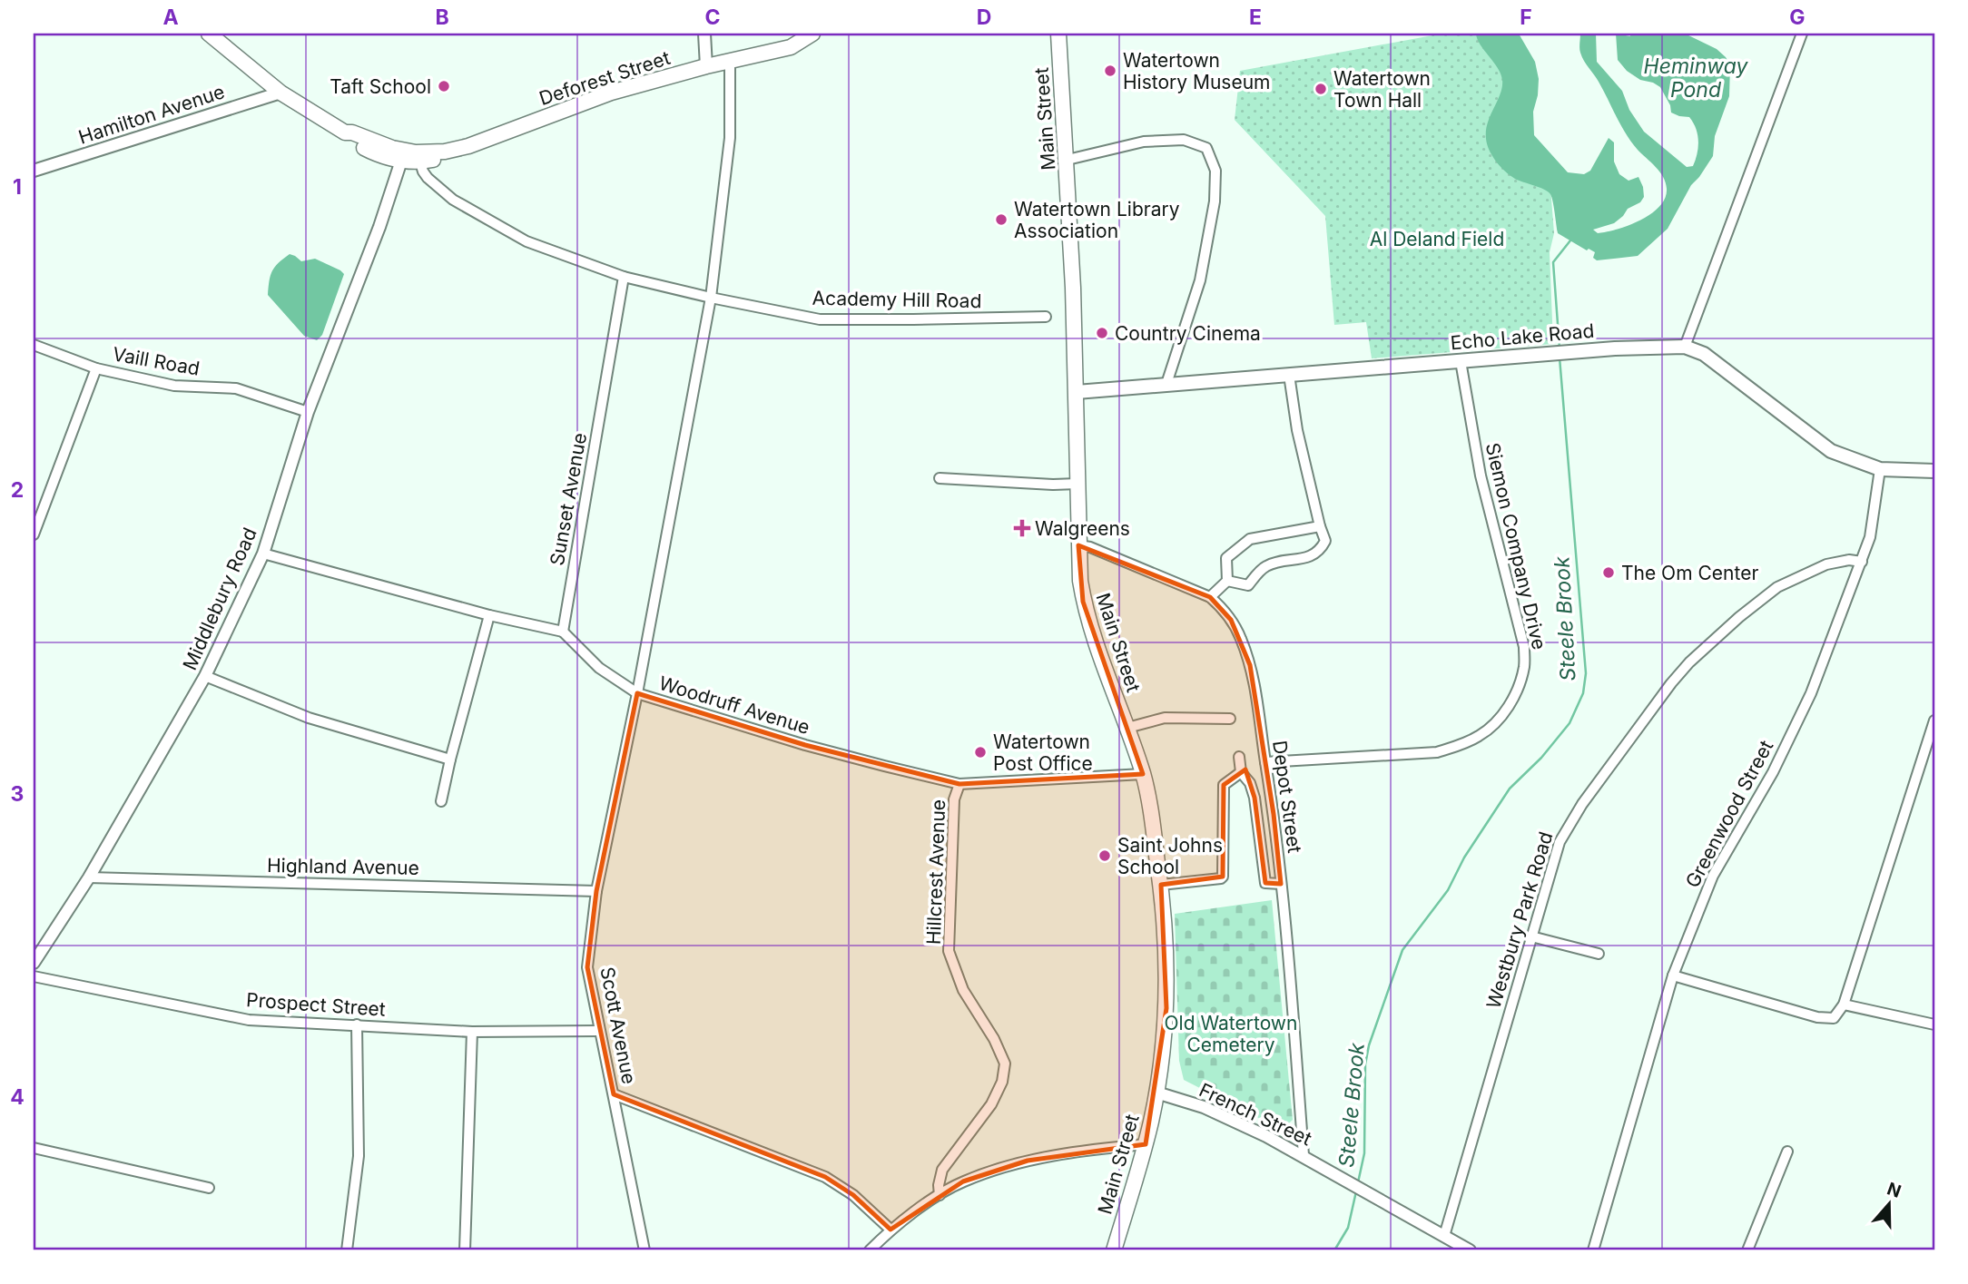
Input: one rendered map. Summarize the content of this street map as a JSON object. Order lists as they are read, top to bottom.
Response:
{
  "streets": {
    "main road": ["Deforest Street", "Main Street", "Echo Lake Road"],
    "street": [
      "Hamilton Avenue",
      "Academy Hill Road",
      "Vaill Road",
      "Sunset Avenue",
      "Siemon Company Drive",
      "Middlebury Road",
      "Woodruff Avenue",
      "Depot Street",
      "Greenwood Street",
      "Highland Avenue",
      "Hillcrest Avenue",
      "Westbury Park Road",
      "Prospect Street",
      "Scott Avenue",
      "French Street"
    ]
  },
  "crossings": [
    ["Deforest Street", "Woodruff Avenue"],
    ["Main Street", "Echo Lake Road"],
    ["Main Street", "Woodruff Avenue"],
    ["Main Street", "Depot Street"],
    ["Main Street", "French Street"],
    ["Academy Hill Road", "Sunset Avenue"],
    ["Academy Hill Road", "Woodruff Avenue"],
    ["Echo Lake Road", "Siemon Company Drive"],
    ["Echo Lake Road", "Greenwood Street"],
    ["Vaill Road", "Middlebury Road"],
    ["Siemon Company Drive", "Depot Street"],
    ["Middlebury Road", "Highland Avenue"],
    ["Woodruff Avenue", "Hillcrest Avenue"],
    ["Woodruff Avenue", "Scott Avenue"],
    ["Depot Street", "French Street"],
    ["Greenwood Street", "Westbury Park Road"],
    ["Highland Avenue", "Scott Avenue"],
    ["Westbury Park Road", "French Street"],
    ["Prospect Street", "Scott Avenue"]
  ],
  "water": ["Heminway Pond", "Steele Brook"],
  "parks": ["Al Deland Field", "Old Watertown Cemetery"],
  "places": {
    "other": [
      "Watertown History Museum",
      "Taft School",
      "Watertown Town Hall",
      "Watertown Library Association",
      "Country Cinema",
      "The Om Center",
      "Watertown Post Office",
      "Saint Johns School"
    ],
    "health": ["Walgreens"]
  },
  "north": "top",
  "grid": {
    "columns": [
      "A",
      "B",
      "C",
      "D",
      "E",
      "F",
      "G"
    ],
    "rows": [
      "1",
      "2",
      "3",
      "4"
    ]
  }
}
